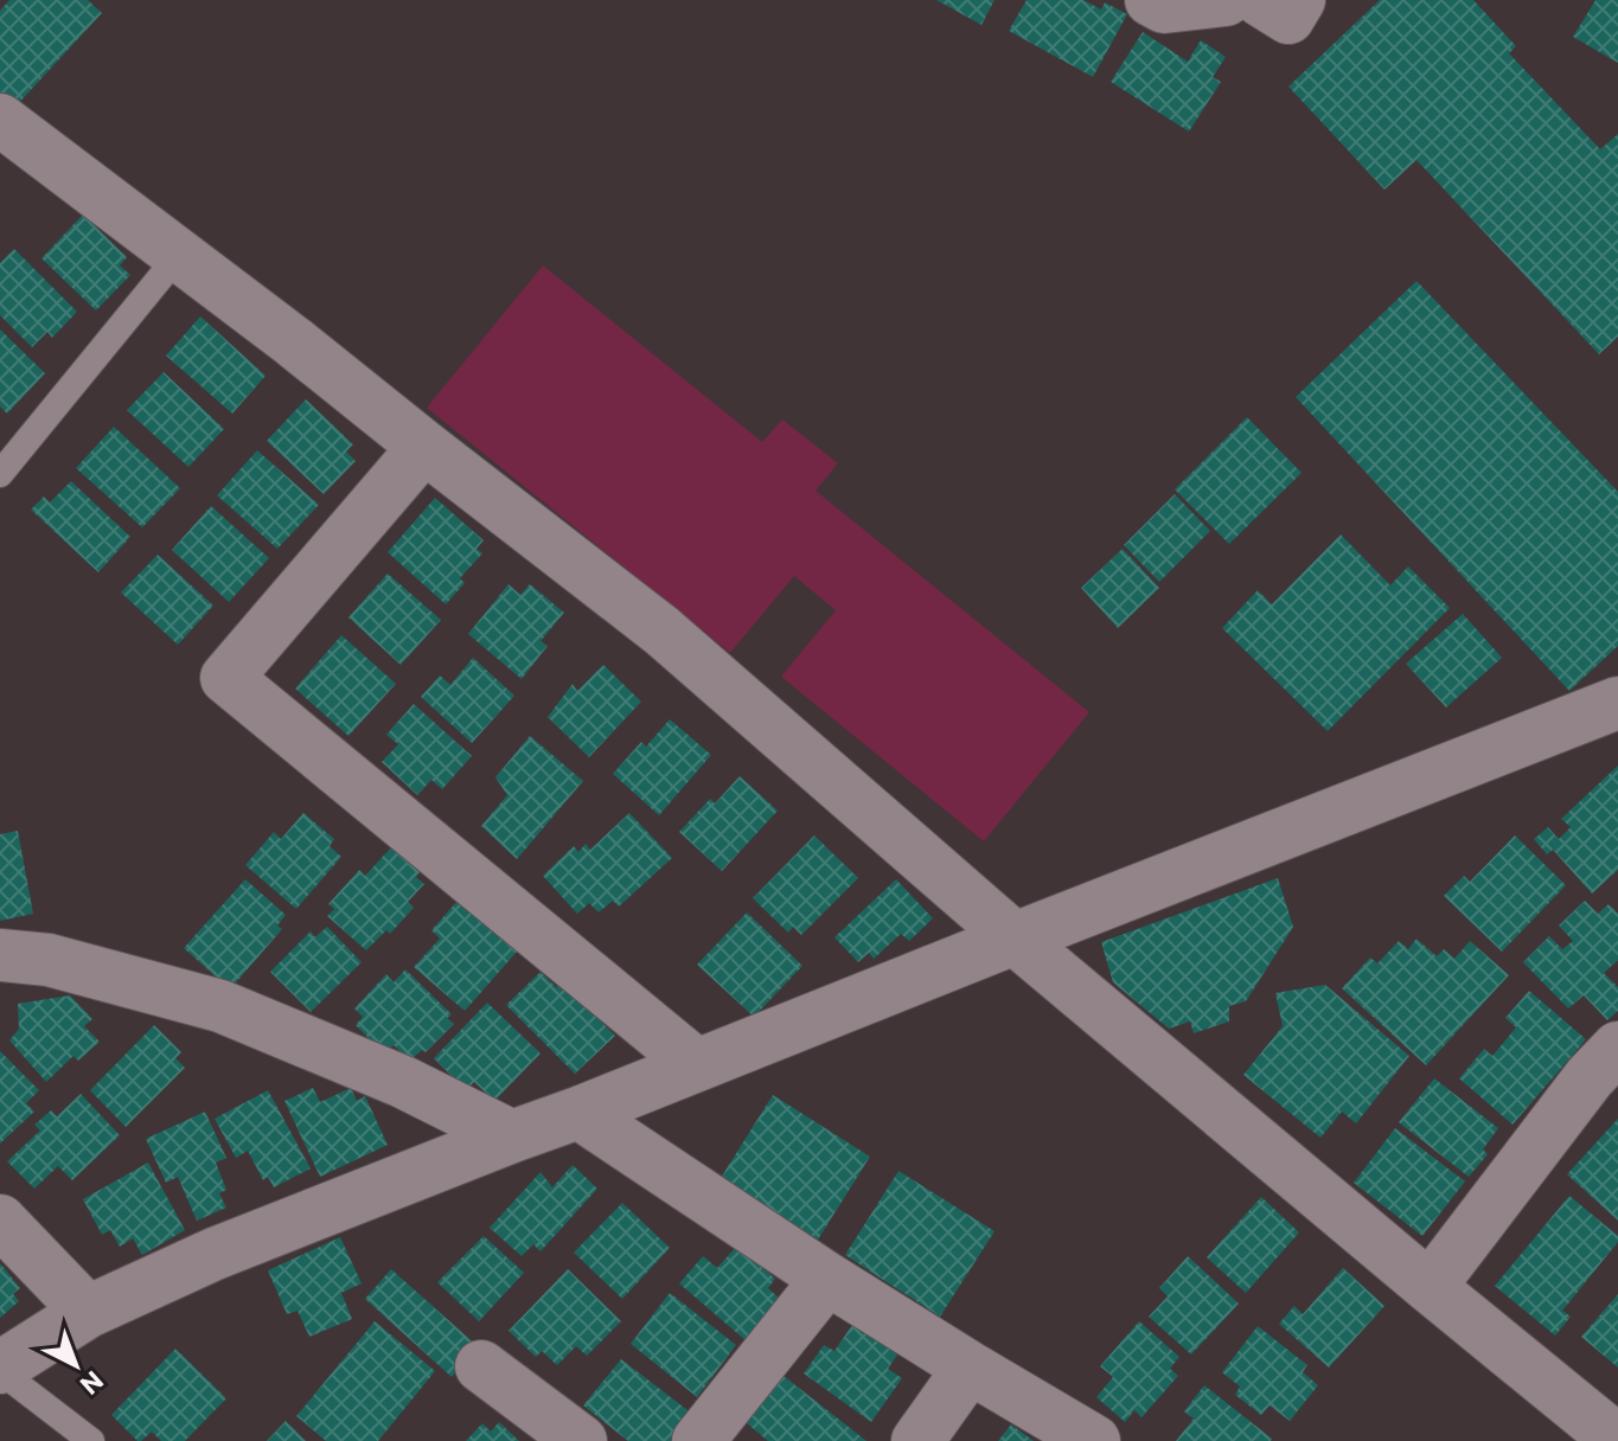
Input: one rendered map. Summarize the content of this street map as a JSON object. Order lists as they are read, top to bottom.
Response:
{
  "north": "bottom right"
}
